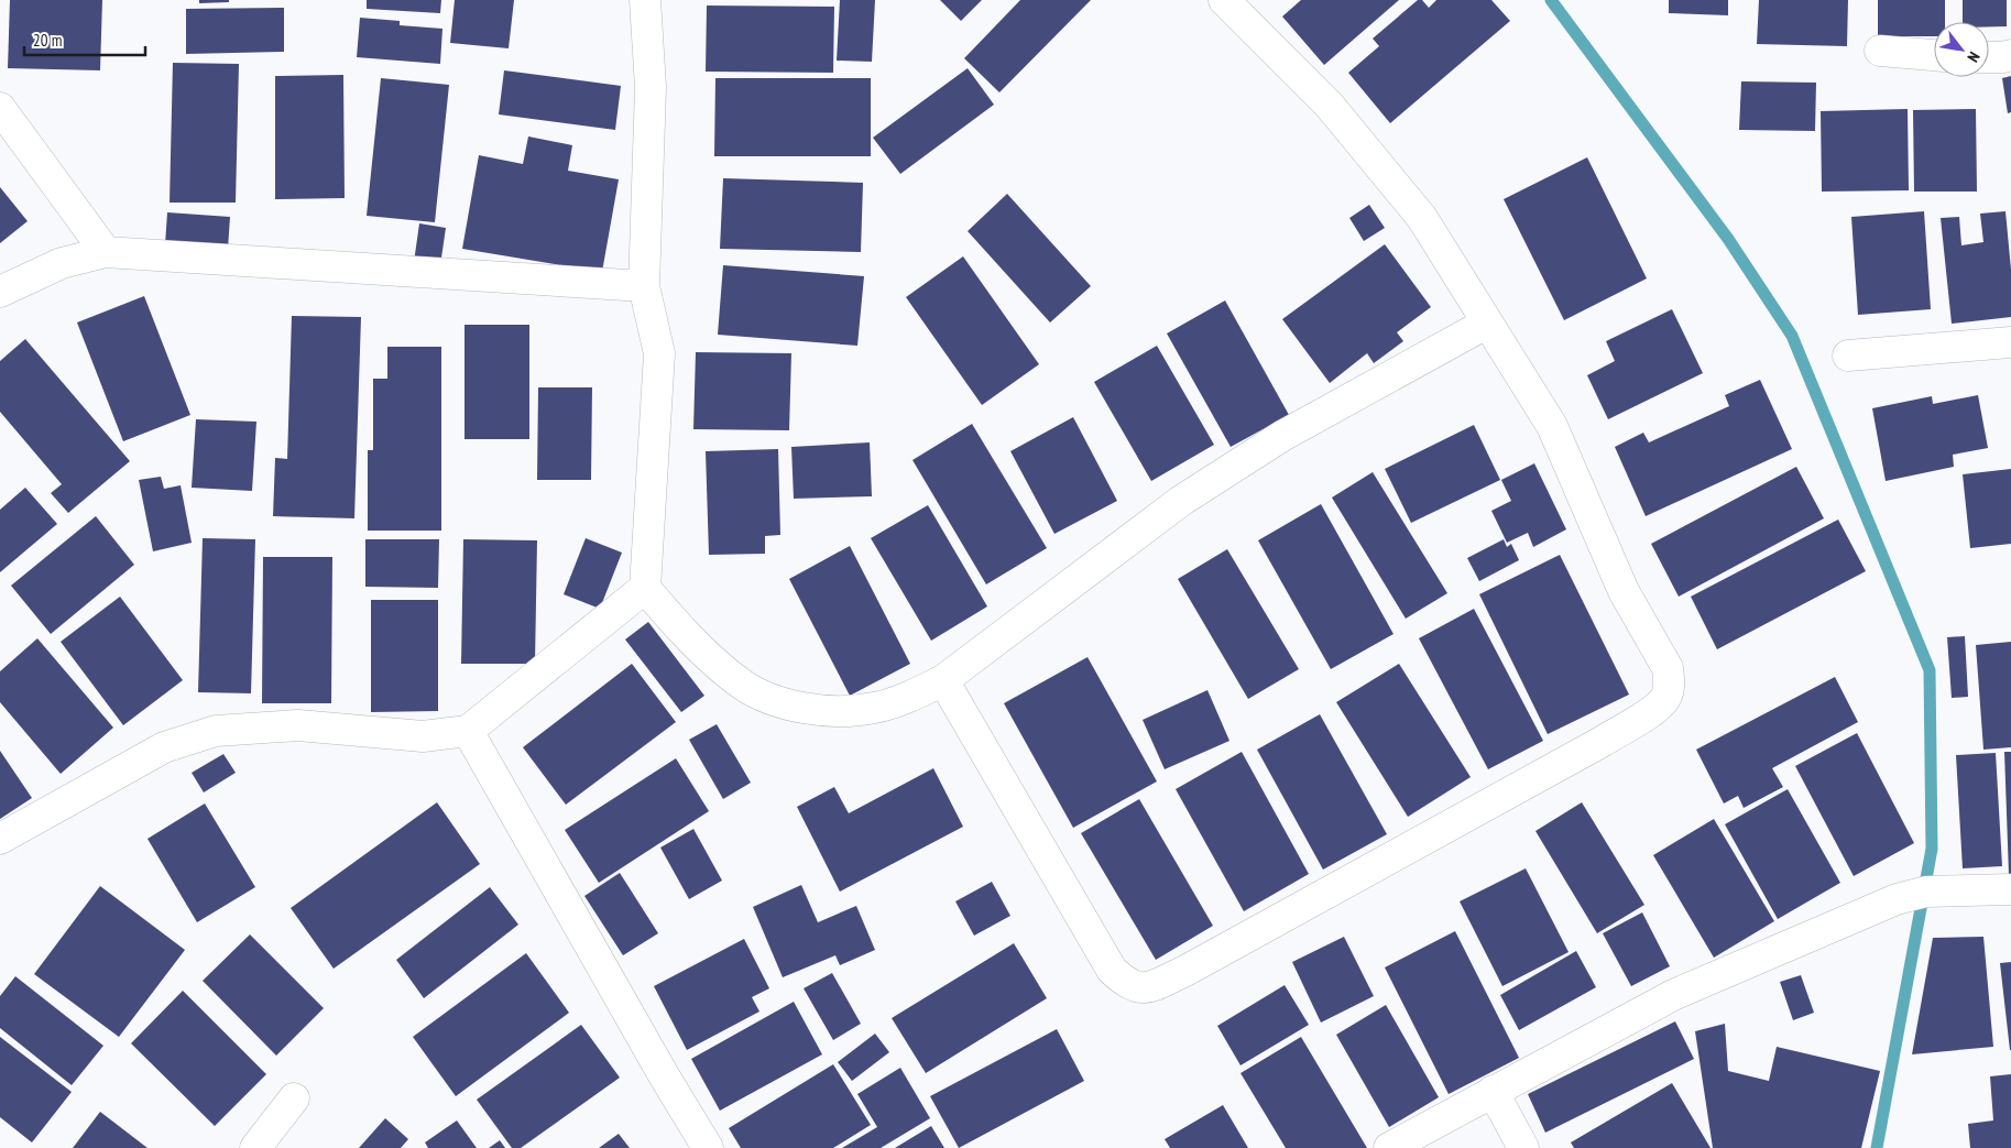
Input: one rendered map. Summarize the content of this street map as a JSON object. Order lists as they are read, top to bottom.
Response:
{
  "scale_bar": "20 m",
  "north": "bottom right"
}
